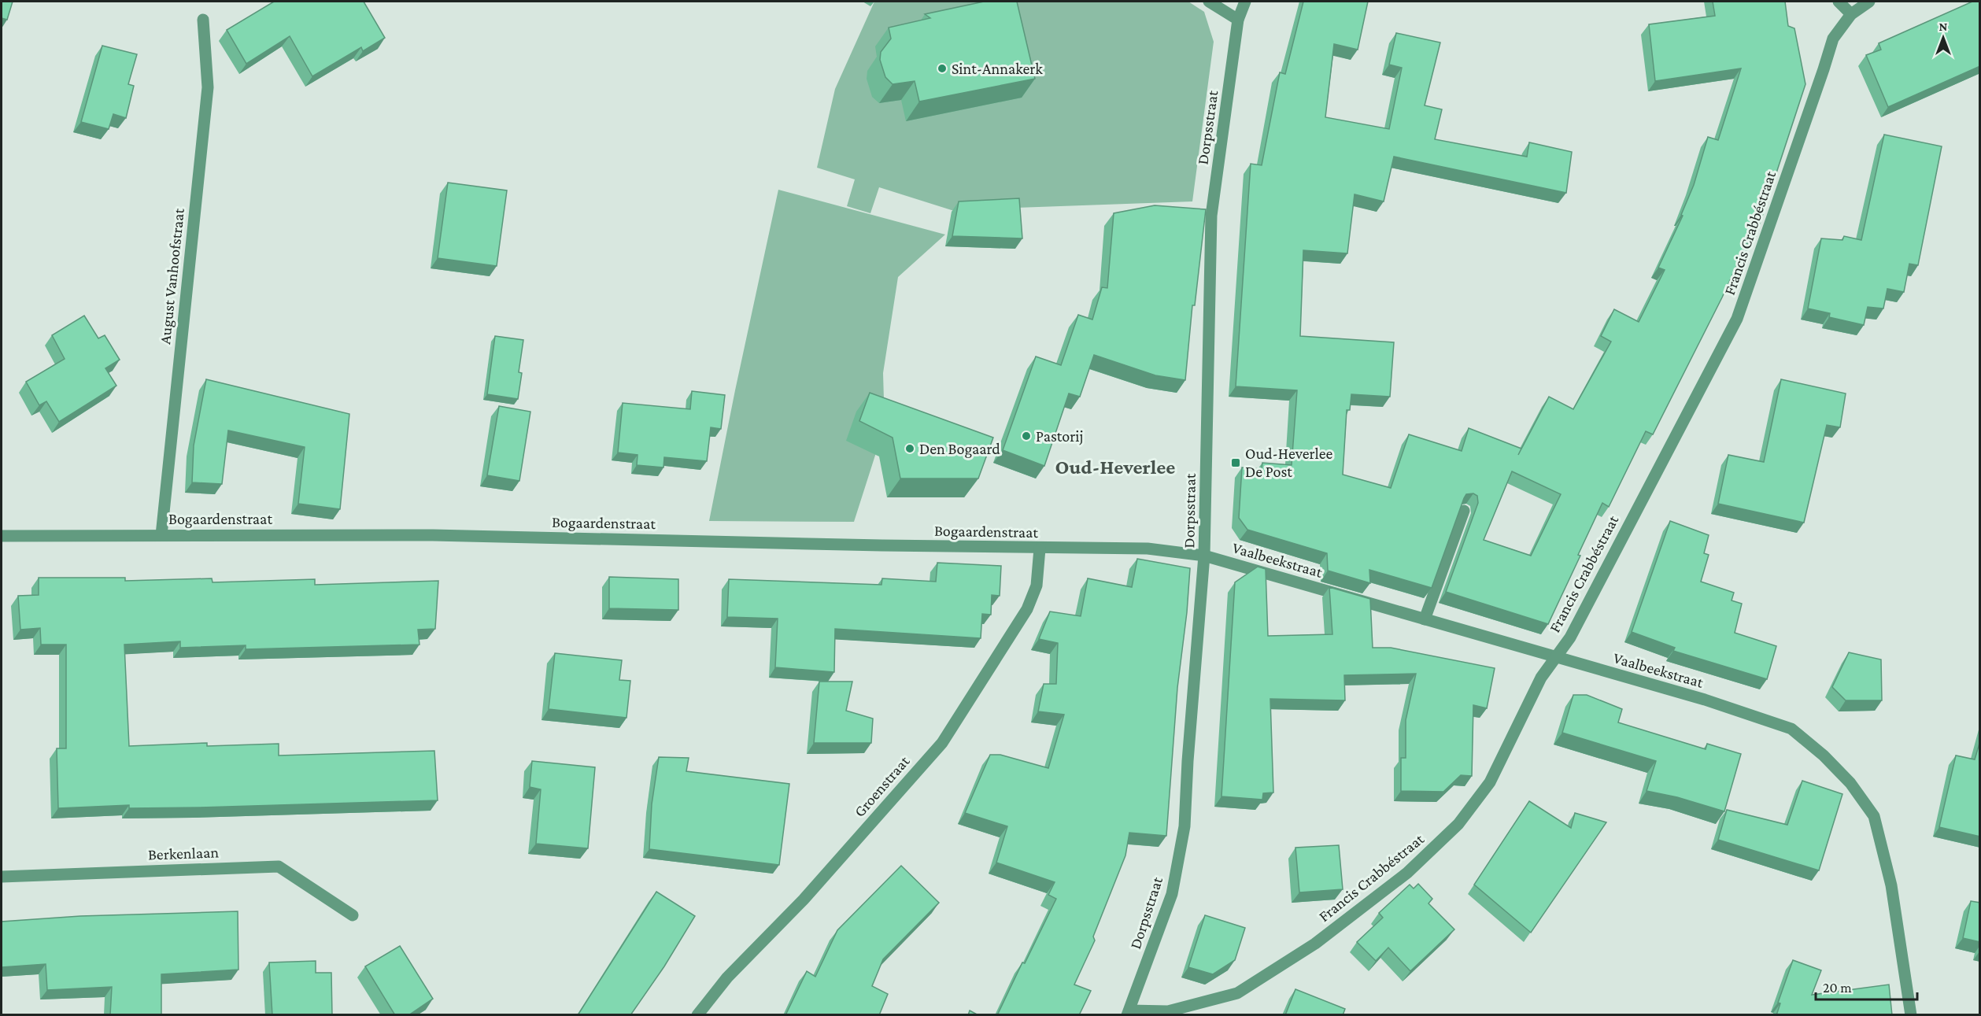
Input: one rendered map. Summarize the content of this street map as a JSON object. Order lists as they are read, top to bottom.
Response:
{
  "streets": {
    "street": [
      "Dorpsstraat",
      "Francis Crabbéstraat",
      "August Vanhoofstraat",
      "Bogaardenstraat",
      "Vaalbeekstraat",
      "Groenstraat",
      "Berkenlaan"
    ]
  },
  "crossings": [
    ["Dorpsstraat", "Francis Crabbéstraat"],
    ["Dorpsstraat", "Bogaardenstraat"],
    ["Dorpsstraat", "Vaalbeekstraat"],
    ["Francis Crabbéstraat", "Vaalbeekstraat"],
    ["August Vanhoofstraat", "Bogaardenstraat"],
    ["Bogaardenstraat", "Vaalbeekstraat"],
    ["Bogaardenstraat", "Groenstraat"]
  ],
  "districts": ["Oud-Heverlee"],
  "places": {
    "other": ["Sint-Annakerk", "Pastorij", "Den Bogaard"],
    "transit": ["Oud-Heverlee De Post"]
  },
  "scale_bar": "20 m",
  "north": "top"
}
